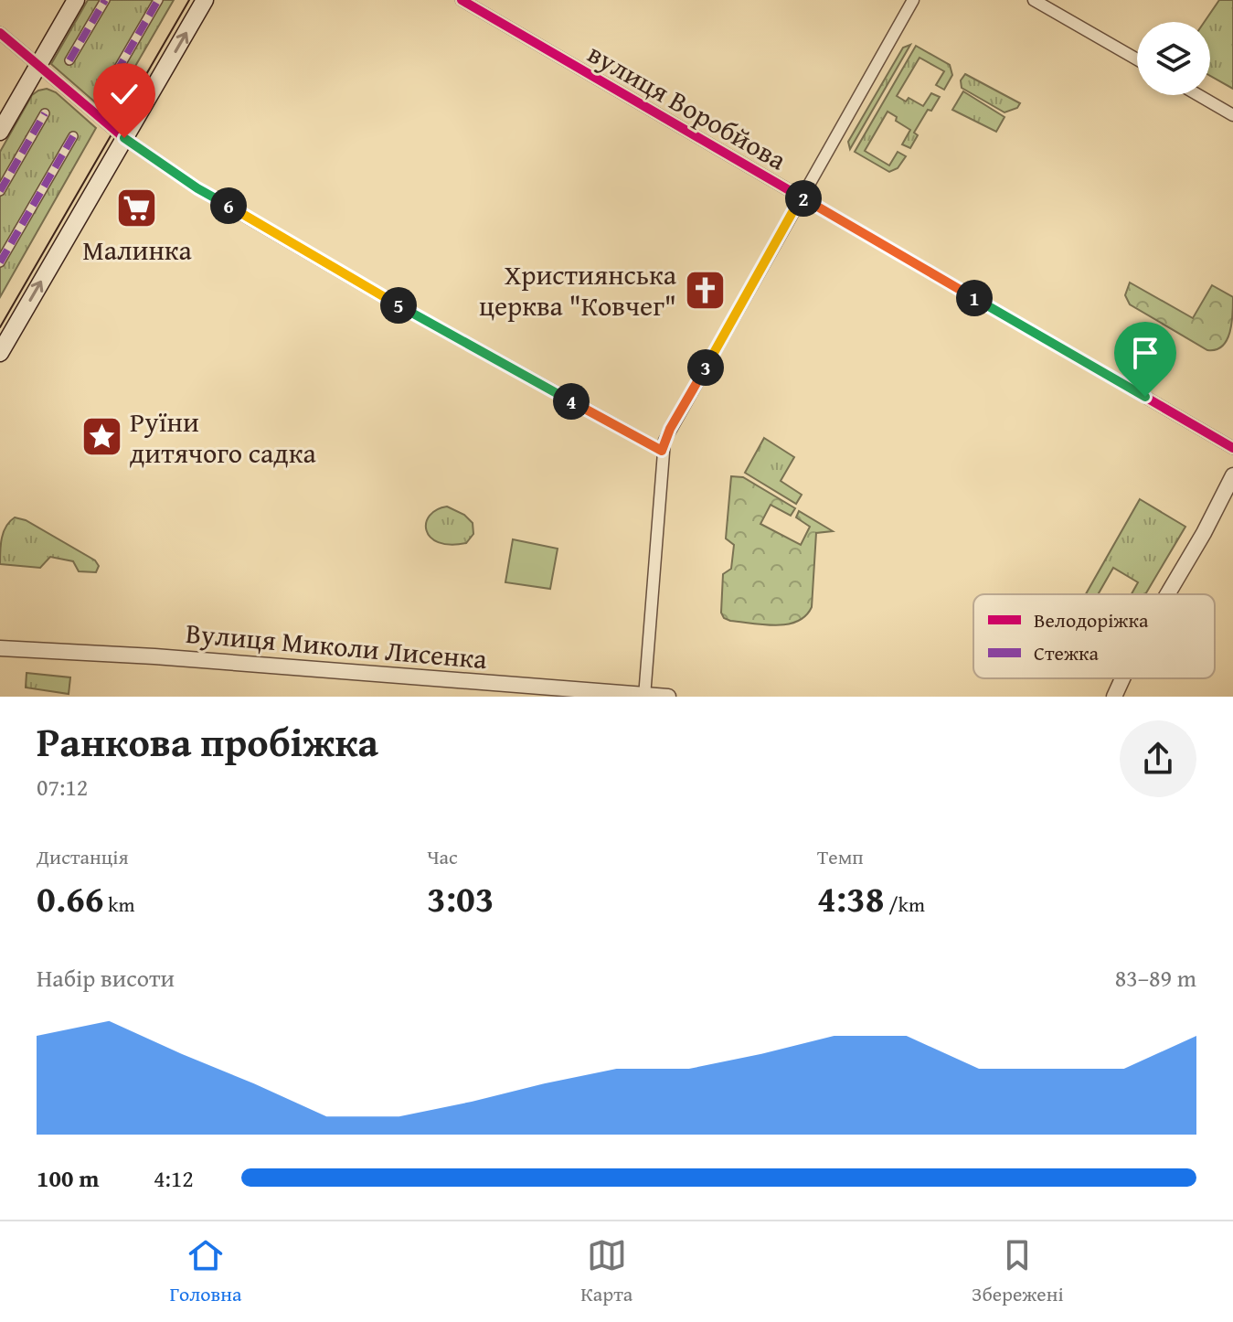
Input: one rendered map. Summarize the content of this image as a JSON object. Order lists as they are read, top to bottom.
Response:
{
  "streets": {
    "street": ["вулиця Воробйова", "Вулиця Миколи Лисенка"]
  },
  "places": {
    "supermarket": ["Малинка"],
    "church": ["Християнська церква \"Ковчег\""],
    "place": ["Руїни дитячого садка"]
  },
  "legend": ["Велодоріжка", "Стежка"],
  "page": {
    "pins": [
      "2",
      "6",
      "1",
      "5",
      "3",
      "4"
    ],
    "heading": ["Ранкова пробіжка", "07:12"],
    "stats": [
      ["Дистанція", "0.66 km"],
      ["Час", "3:03"],
      ["Темп", "4:38 /km"]
    ],
    "chart": ["Набір висоти", "83–89 m"],
    "list": [
      {
        "name": "100 m",
        "note": "4:12"
      }
    ],
    "tabs": ["Головна", "Карта", "Збережені"]
  }
}
